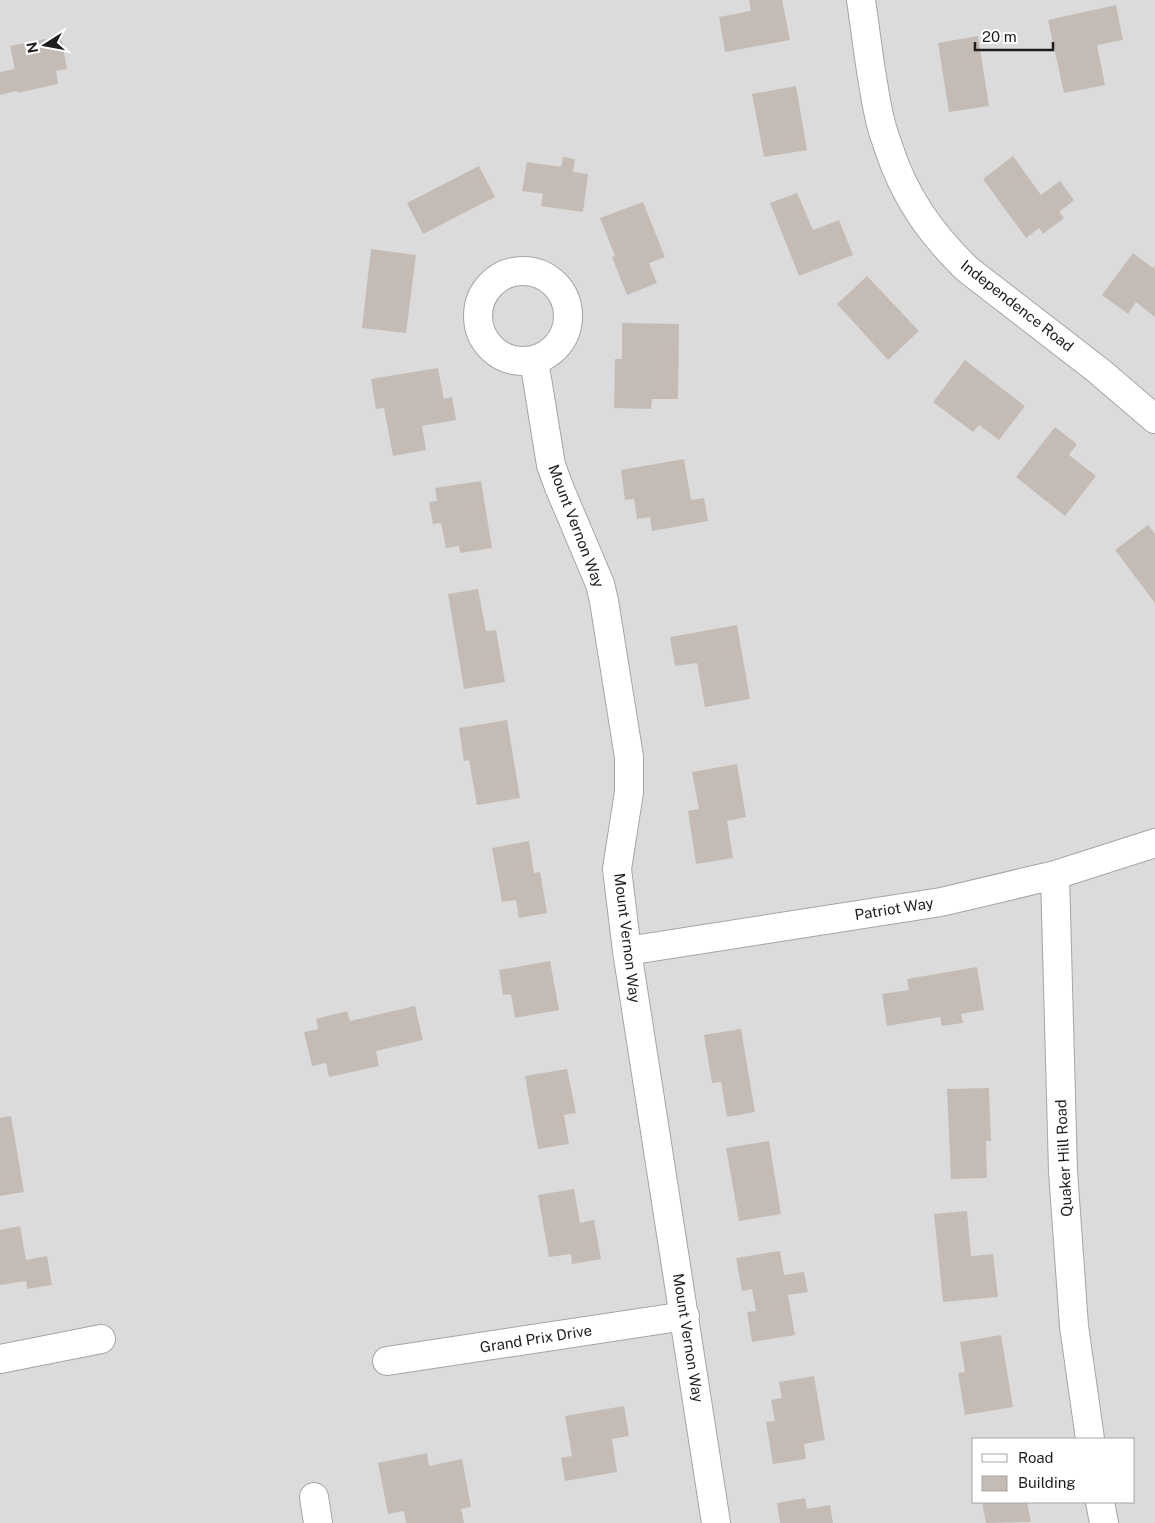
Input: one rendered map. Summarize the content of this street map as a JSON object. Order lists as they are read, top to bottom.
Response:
{
  "streets": {
    "street": [
      "Independence Road",
      "Mount Vernon Way",
      "Patriot Way",
      "Quaker Hill Road",
      "Grand Prix Drive"
    ]
  },
  "crossings": [
    ["Mount Vernon Way", "Patriot Way"],
    ["Mount Vernon Way", "Grand Prix Drive"],
    ["Patriot Way", "Quaker Hill Road"]
  ],
  "legend": ["Road", "Building"],
  "scale_bar": "20 m",
  "north": "left"
}
